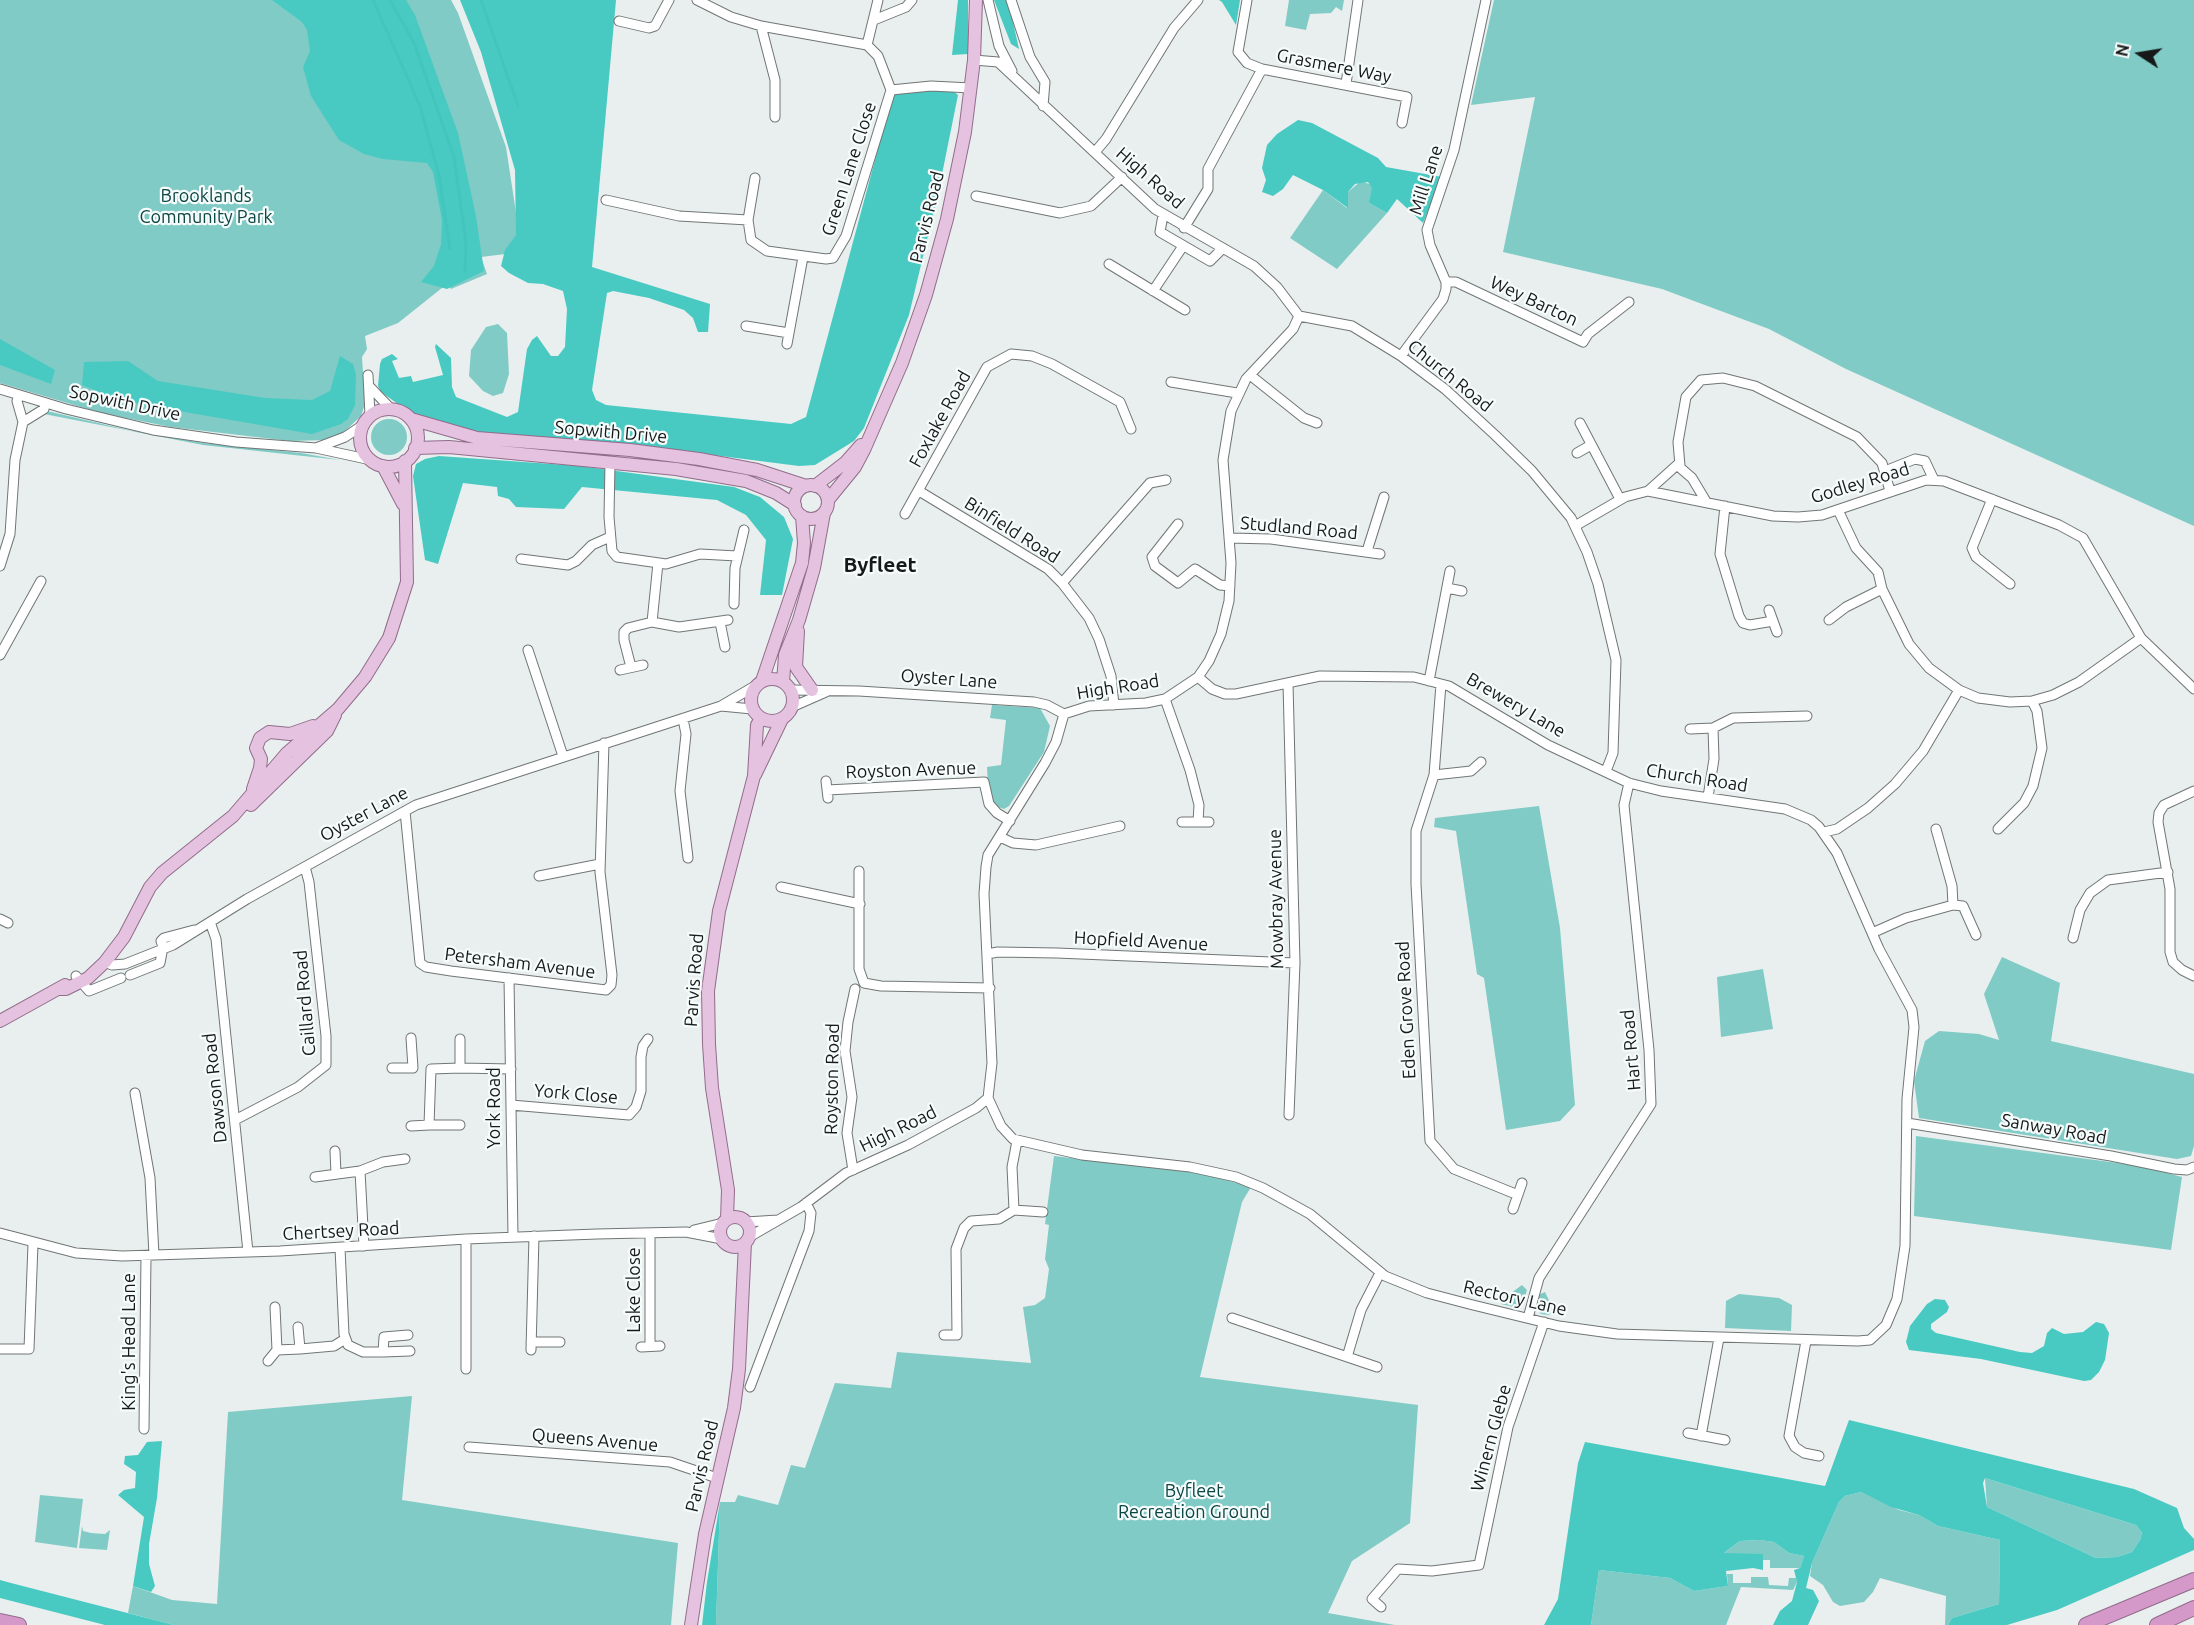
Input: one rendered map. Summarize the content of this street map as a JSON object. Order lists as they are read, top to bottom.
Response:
{
  "streets": {
    "main road": ["Parvis Road", "Sopwith Drive"],
    "street": [
      "Grasmere Way",
      "Green Lane Close",
      "High Road",
      "Mill Lane",
      "Wey Barton",
      "Church Road",
      "Foxlake Road",
      "Godley Road",
      "Studland Road",
      "Binfield Road",
      "Oyster Lane",
      "Brewery Lane",
      "Royston Avenue",
      "Mowbray Avenue",
      "Hopfield Avenue",
      "Petersham Avenue",
      "Caillard Road",
      "Eden Grove Road",
      "Hart Road",
      "Royston Road",
      "Dawson Road",
      "York Close",
      "York Road",
      "Sanway Road",
      "Chertsey Road",
      "Lake Close",
      "Rectory Lane",
      "King's Head Lane",
      "Winern Glebe",
      "Queens Avenue"
    ]
  },
  "crossings": [
    ["Grasmere Way", "High Road"],
    ["High Road", "Parvis Road"],
    ["High Road", "Church Road"],
    ["High Road", "Studland Road"],
    ["High Road", "Binfield Road"],
    ["High Road", "Oyster Lane"],
    ["High Road", "Brewery Lane"],
    ["High Road", "Royston Avenue"],
    ["High Road", "Hopfield Avenue"],
    ["High Road", "Royston Road"],
    ["High Road", "Chertsey Road"],
    ["Mill Lane", "Wey Barton"],
    ["Parvis Road", "Sopwith Drive"],
    ["Parvis Road", "Oyster Lane"],
    ["Parvis Road", "Chertsey Road"],
    ["Parvis Road", "Queens Avenue"],
    ["Church Road", "Godley Road"],
    ["Church Road", "Brewery Lane"],
    ["Church Road", "Hart Road"],
    ["Church Road", "Sanway Road"],
    ["Church Road", "Rectory Lane"],
    ["Foxlake Road", "Binfield Road"],
    ["Oyster Lane", "Petersham Avenue"],
    ["Oyster Lane", "Caillard Road"],
    ["Oyster Lane", "Dawson Road"],
    ["Brewery Lane", "Mowbray Avenue"],
    ["Brewery Lane", "Eden Grove Road"],
    ["Mowbray Avenue", "Hopfield Avenue"],
    ["Petersham Avenue", "York Road"],
    ["Caillard Road", "Dawson Road"],
    ["Hart Road", "Rectory Lane"],
    ["Dawson Road", "Chertsey Road"],
    ["York Close", "York Road"],
    ["York Road", "Chertsey Road"],
    ["Sanway Road", "Rectory Lane"],
    ["Chertsey Road", "Lake Close"],
    ["Chertsey Road", "King's Head Lane"],
    ["Rectory Lane", "Winern Glebe"]
  ],
  "districts": ["Byfleet"],
  "parks": ["Brooklands Community Park", "Byfleet Recreation Ground"],
  "north": "left"
}
